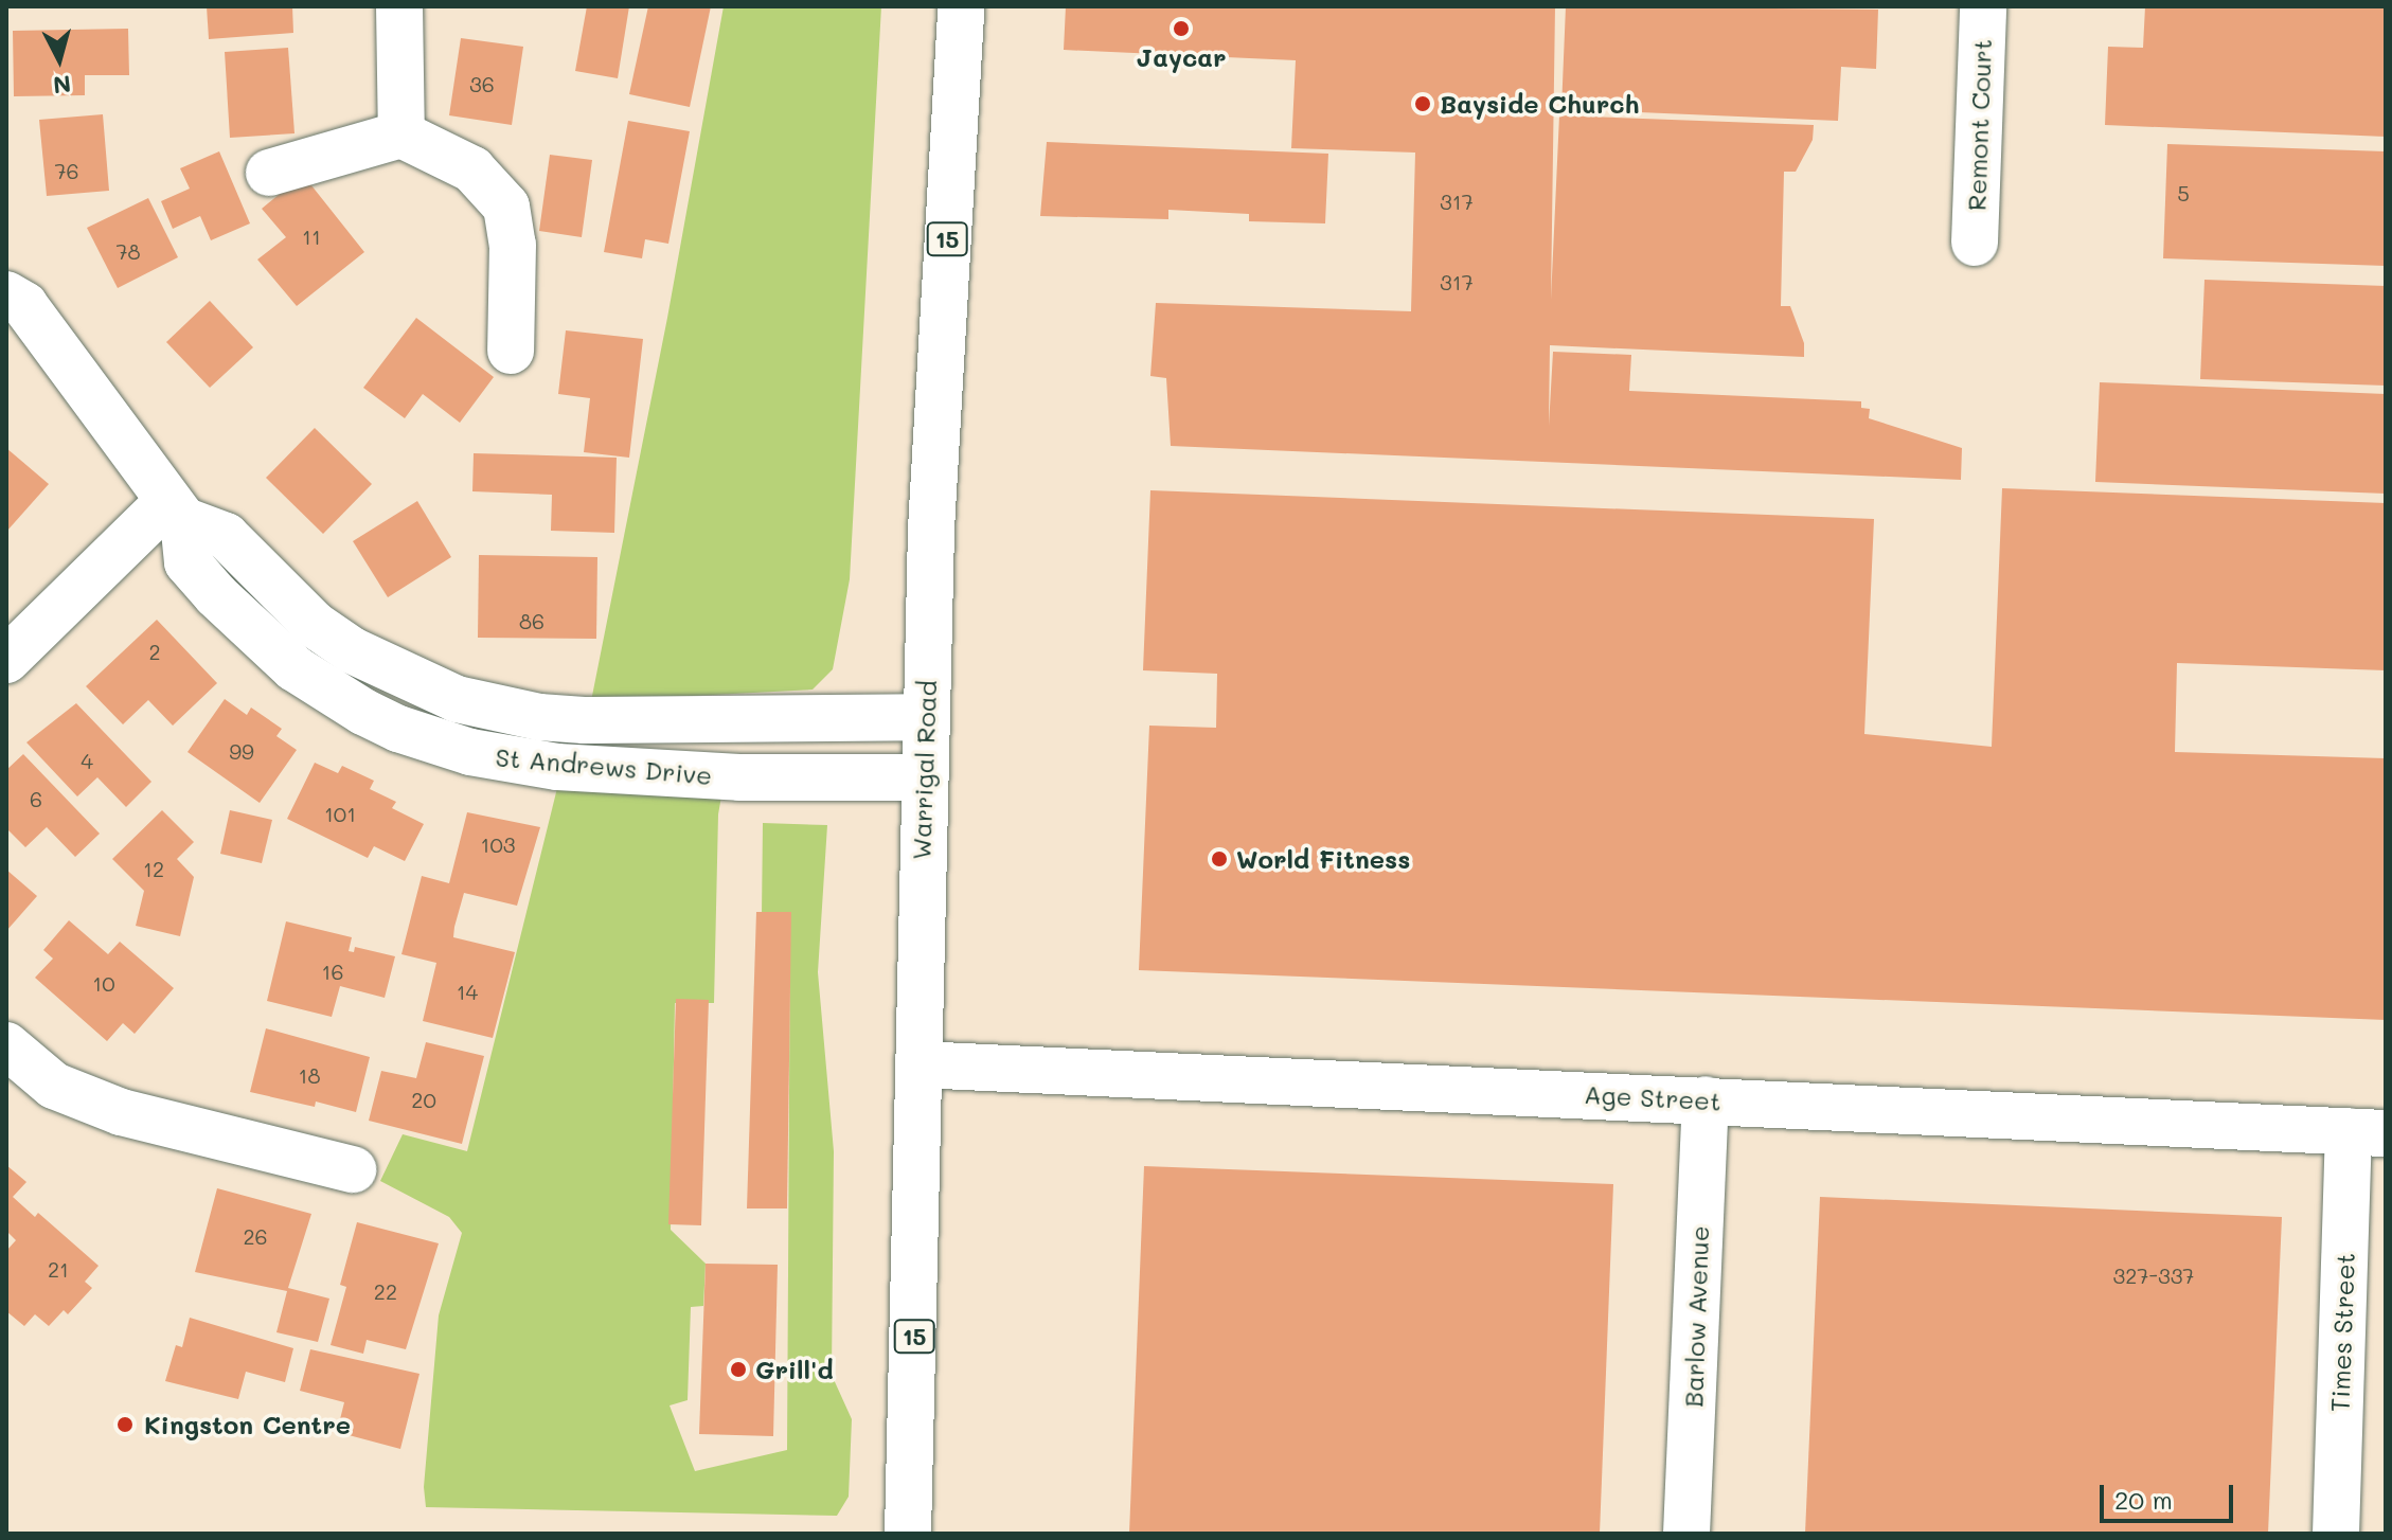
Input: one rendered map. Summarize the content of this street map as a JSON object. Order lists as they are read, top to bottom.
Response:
{
  "streets": {
    "main road": [
      "Remont Court",
      "15",
      "St Andrews Drive",
      "Warrigal Road",
      "Age Street",
      "Barlow Avenue",
      "Times Street"
    ]
  },
  "crossings": [
    ["St Andrews Drive", "Warrigal Road"],
    ["Warrigal Road", "Age Street"],
    ["Age Street", "Barlow Avenue"],
    ["Age Street", "Times Street"]
  ],
  "places": [
    "Jaycar",
    "Bayside Church",
    "World Fitness",
    "Grill'd",
    "Kingston Centre"
  ],
  "house_numbers": [
    "36",
    "76",
    "5",
    "317",
    "11",
    "78",
    "317",
    "86",
    "2",
    "99",
    "4",
    "6",
    "101",
    "103",
    "12",
    "16",
    "10",
    "14",
    "18",
    "20",
    "26",
    "21",
    "327-337",
    "22"
  ],
  "scale_bar": "20 m",
  "north": "bottom"
}
